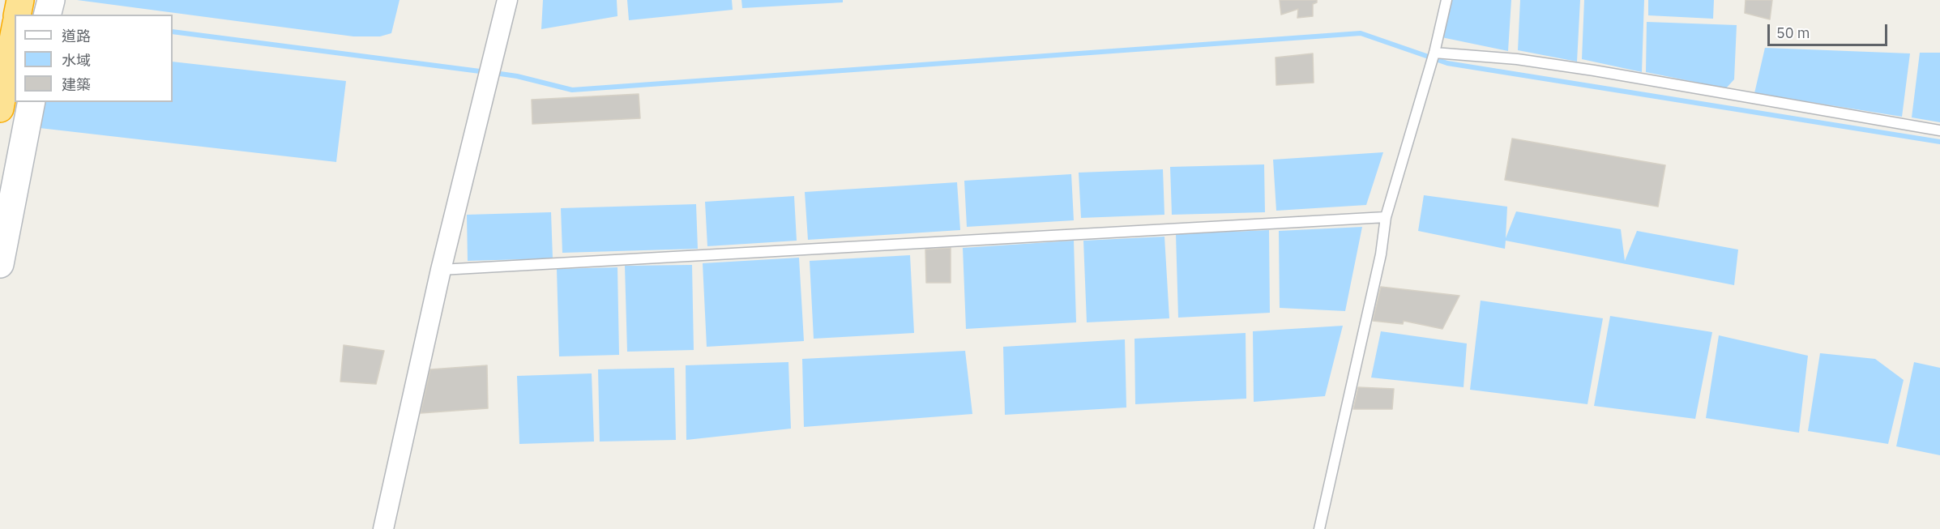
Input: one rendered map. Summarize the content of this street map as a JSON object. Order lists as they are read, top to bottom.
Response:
{
  "legend": ["道路", "水域", "建築"],
  "scale_bar": "50 m"
}
